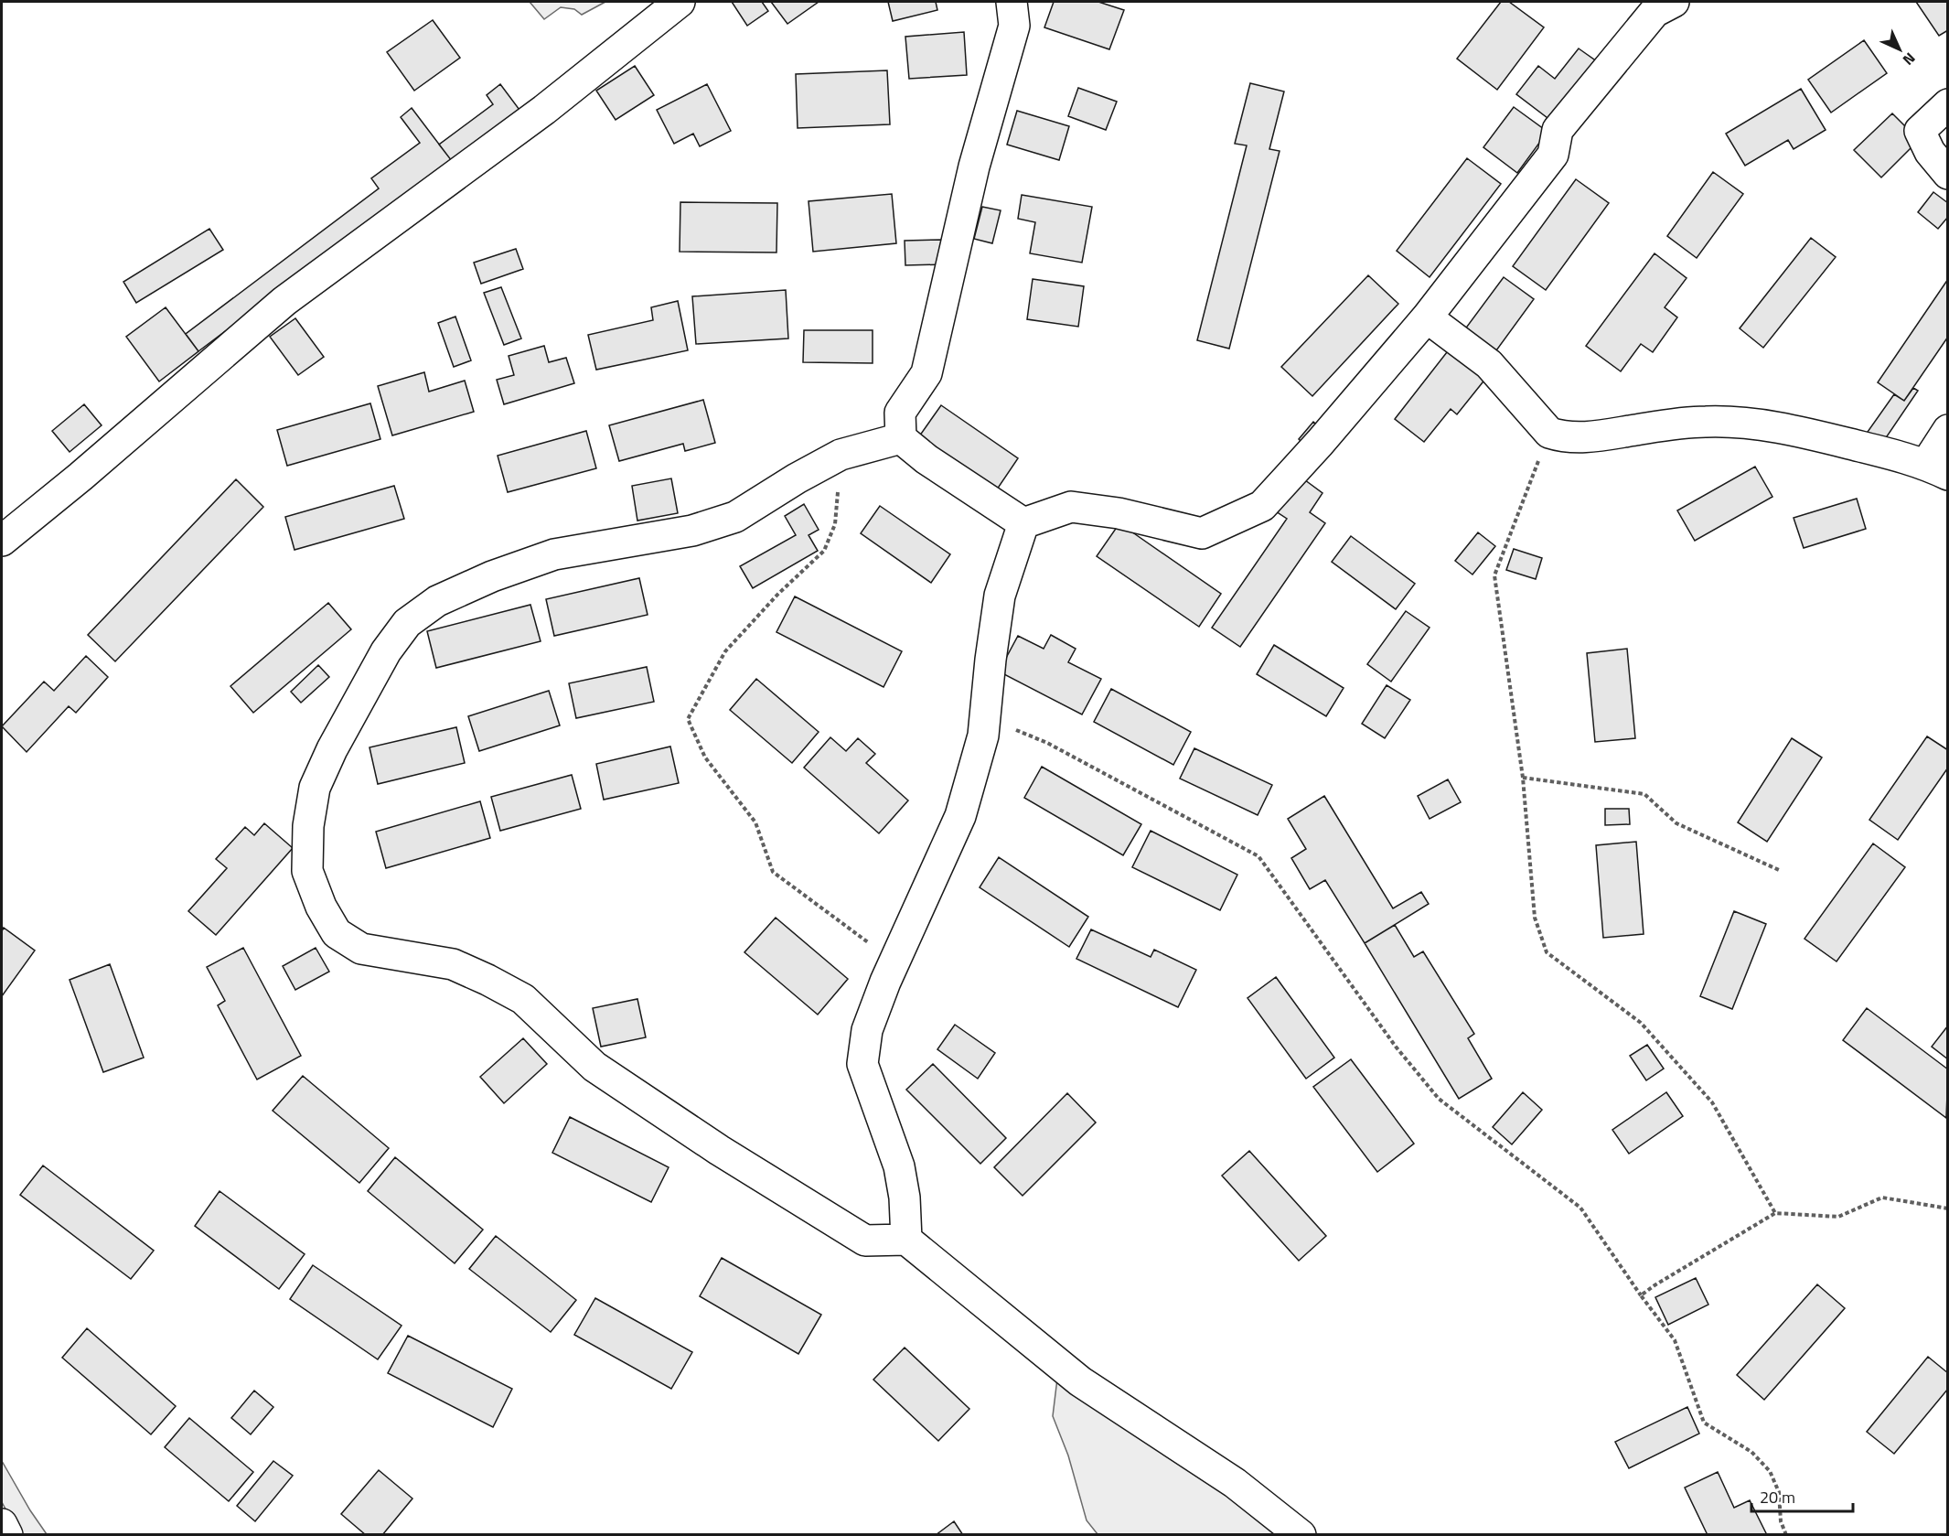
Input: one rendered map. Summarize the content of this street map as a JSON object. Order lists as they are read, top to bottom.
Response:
{
  "scale_bar": "20 m",
  "north": "bottom right"
}
